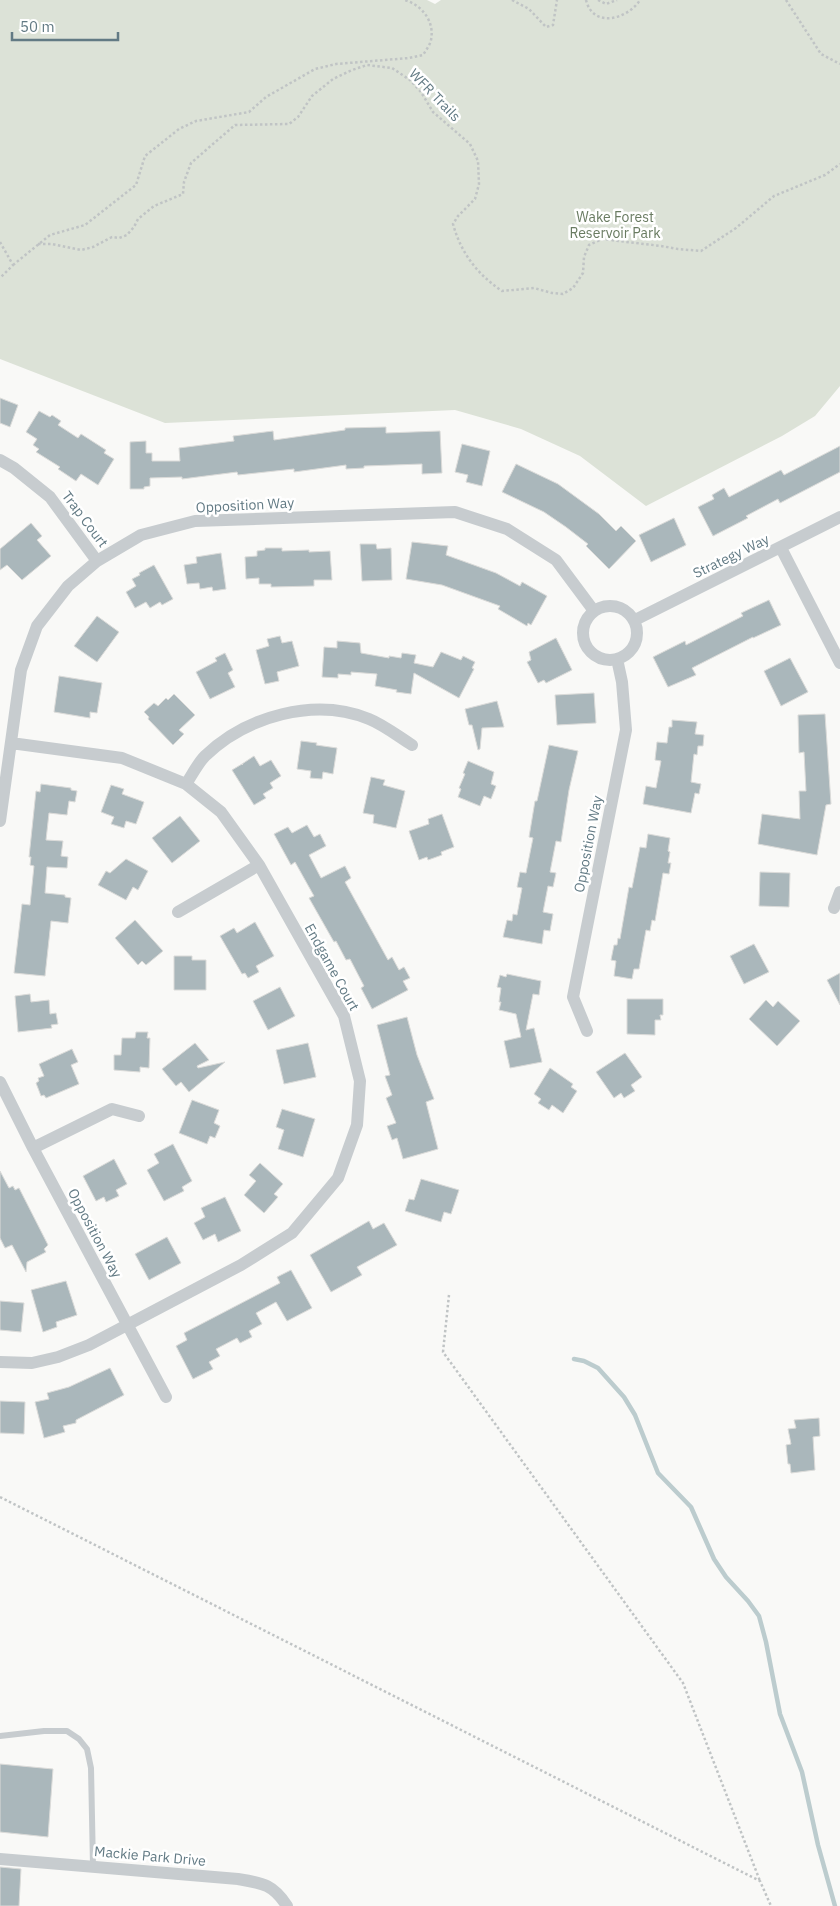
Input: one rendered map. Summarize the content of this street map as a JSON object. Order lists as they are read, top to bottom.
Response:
{
  "streets": {
    "street": [
      "Opposition Way",
      "Trap Court",
      "Strategy Way",
      "Endgame Court",
      "Mackie Park Drive"
    ],
    "path": ["WFR Trails"]
  },
  "crossings": [
    ["Opposition Way", "Trap Court"],
    ["Opposition Way", "Strategy Way"],
    ["Opposition Way", "Endgame Court"]
  ],
  "parks": ["Wake Forest Reservoir Park"],
  "scale_bar": "50 m"
}
